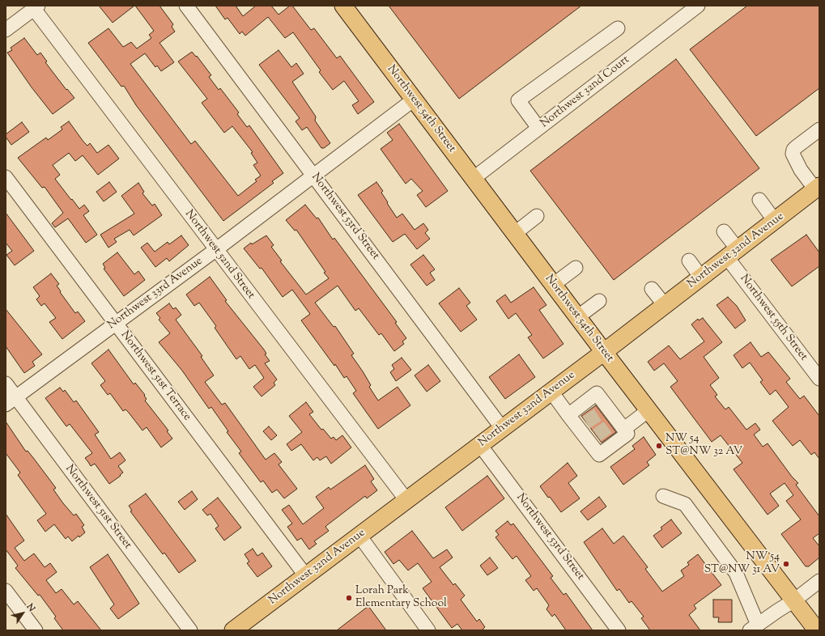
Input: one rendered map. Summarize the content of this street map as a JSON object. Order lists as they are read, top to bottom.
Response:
{
  "streets": {
    "main road": ["Northwest 54th Street", "Northwest 32nd Avenue"],
    "street": [
      "Northwest 32nd Court",
      "Northwest 53rd Street",
      "Northwest 52nd Street",
      "Northwest 33rd Avenue",
      "Northwest 55th Street",
      "Northwest 51st Terrace",
      "Northwest 51st Street"
    ]
  },
  "crossings": [
    ["Northwest 32nd Court", "Northwest 54th Street"],
    ["Northwest 54th Street", "Northwest 32nd Avenue"],
    ["Northwest 54th Street", "Northwest 33rd Avenue"],
    ["Northwest 53rd Street", "Northwest 32nd Avenue"],
    ["Northwest 53rd Street", "Northwest 33rd Avenue"],
    ["Northwest 32nd Avenue", "Northwest 52nd Street"],
    ["Northwest 32nd Avenue", "Northwest 55th Street"],
    ["Northwest 32nd Avenue", "Northwest 51st Terrace"],
    ["Northwest 52nd Street", "Northwest 33rd Avenue"],
    ["Northwest 33rd Avenue", "Northwest 51st Terrace"],
    ["Northwest 33rd Avenue", "Northwest 51st Street"]
  ],
  "places": ["NW 54 ST@NW 32 AV", "NW 54 ST@NW 31 AV", "Lorah Park Elementary School"],
  "north": "top right"
}
